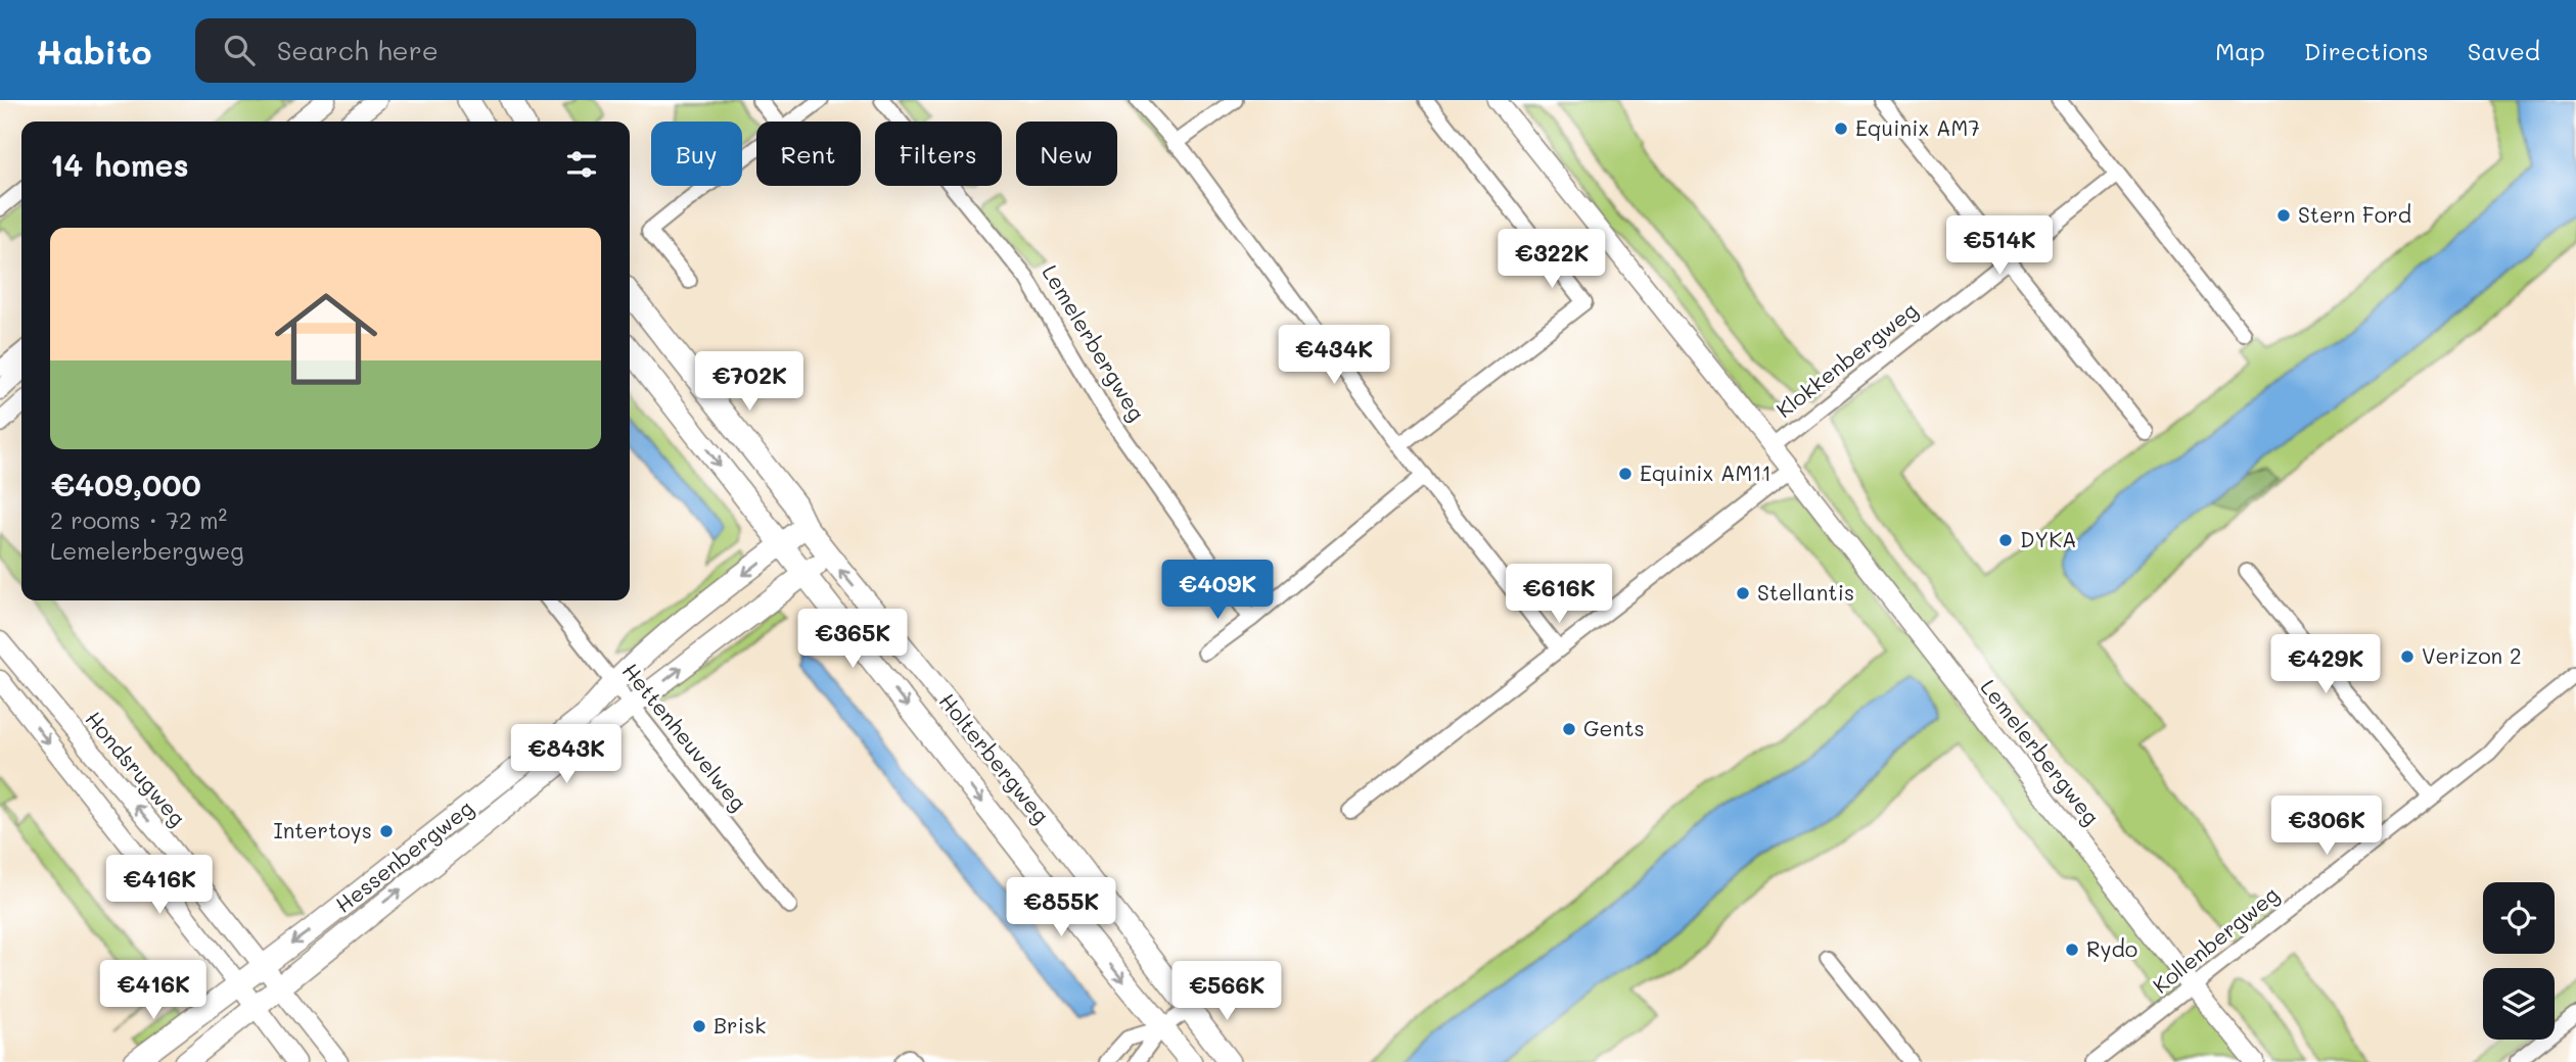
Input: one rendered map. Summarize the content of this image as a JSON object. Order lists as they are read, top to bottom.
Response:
{
  "streets": {
    "main road": ["Holterbergweg", "Hessenbergweg"],
    "street": [
      "Lemelerbergweg",
      "Klokkenbergweg",
      "Hettenheuvelweg",
      "Hondsrugweg",
      "Kollenbergweg"
    ]
  },
  "crossings": [
    ["Lemelerbergweg", "Klokkenbergweg"],
    ["Lemelerbergweg", "Kollenbergweg"],
    ["Hettenheuvelweg", "Hessenbergweg"],
    ["Holterbergweg", "Hessenbergweg"],
    ["Hondsrugweg", "Hessenbergweg"]
  ],
  "places": [
    "Equinix AM7",
    "Stern Ford",
    "Equinix AM11",
    "DYKA",
    "Stellantis",
    "Verizon 2",
    "Gents",
    "Intertoys",
    "Rydo",
    "Brisk"
  ],
  "page": {
    "header": "Habito",
    "search": "Search here",
    "nav": ["Map", "Directions", "Saved"],
    "chip": [
      "Buy",
      "Rent",
      "Filters",
      "New"
    ],
    "heading": "14 homes",
    "list": [
      {
        "name": "€409,000",
        "note": "2 rooms · 72 m² · Lemelerbergweg"
      }
    ],
    "price": [
      "€514K",
      "€322K",
      "€434K",
      "€702K",
      "€409K",
      "€616K",
      "€365K",
      "€429K",
      "€843K",
      "€306K",
      "€416K",
      "€855K",
      "€416K",
      "€566K"
    ]
  }
}
